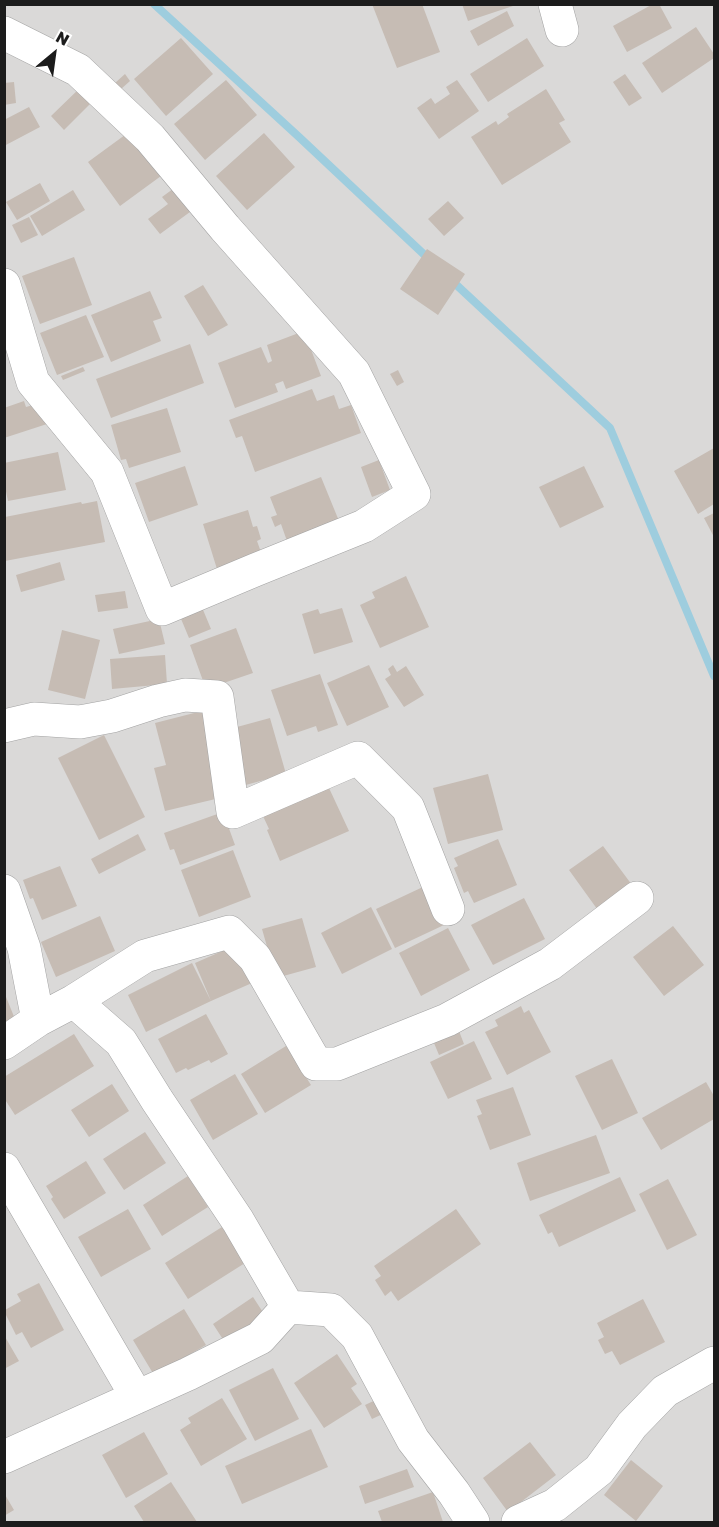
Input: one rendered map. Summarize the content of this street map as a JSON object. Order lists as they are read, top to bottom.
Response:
{
  "north": "top right"
}
